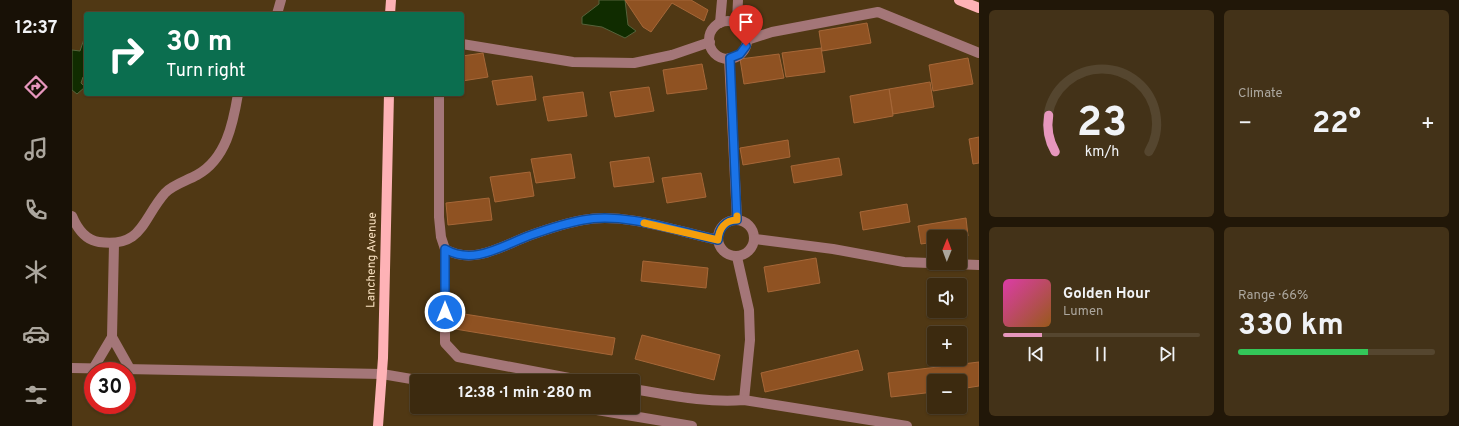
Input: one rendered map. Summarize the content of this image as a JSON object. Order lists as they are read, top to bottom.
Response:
{
  "streets": {
    "main road": ["Lancheng Avenue"]
  },
  "north": "top",
  "page": {
    "tabs": "12:37",
    "tile": [
      "Climate",
      ["Range · 66%", "330 km"]
    ],
    "turn": ["30 m", "Turn right"],
    "heat": ["−", "22°", "+"],
    "map_buttons": ["+", "−"],
    "song": ["Golden Hour", "Lumen"],
    "limit": "30",
    "trip": "12:38 · 1 min · 280 m",
    "gauge": ["23", "km/h"]
  }
}
